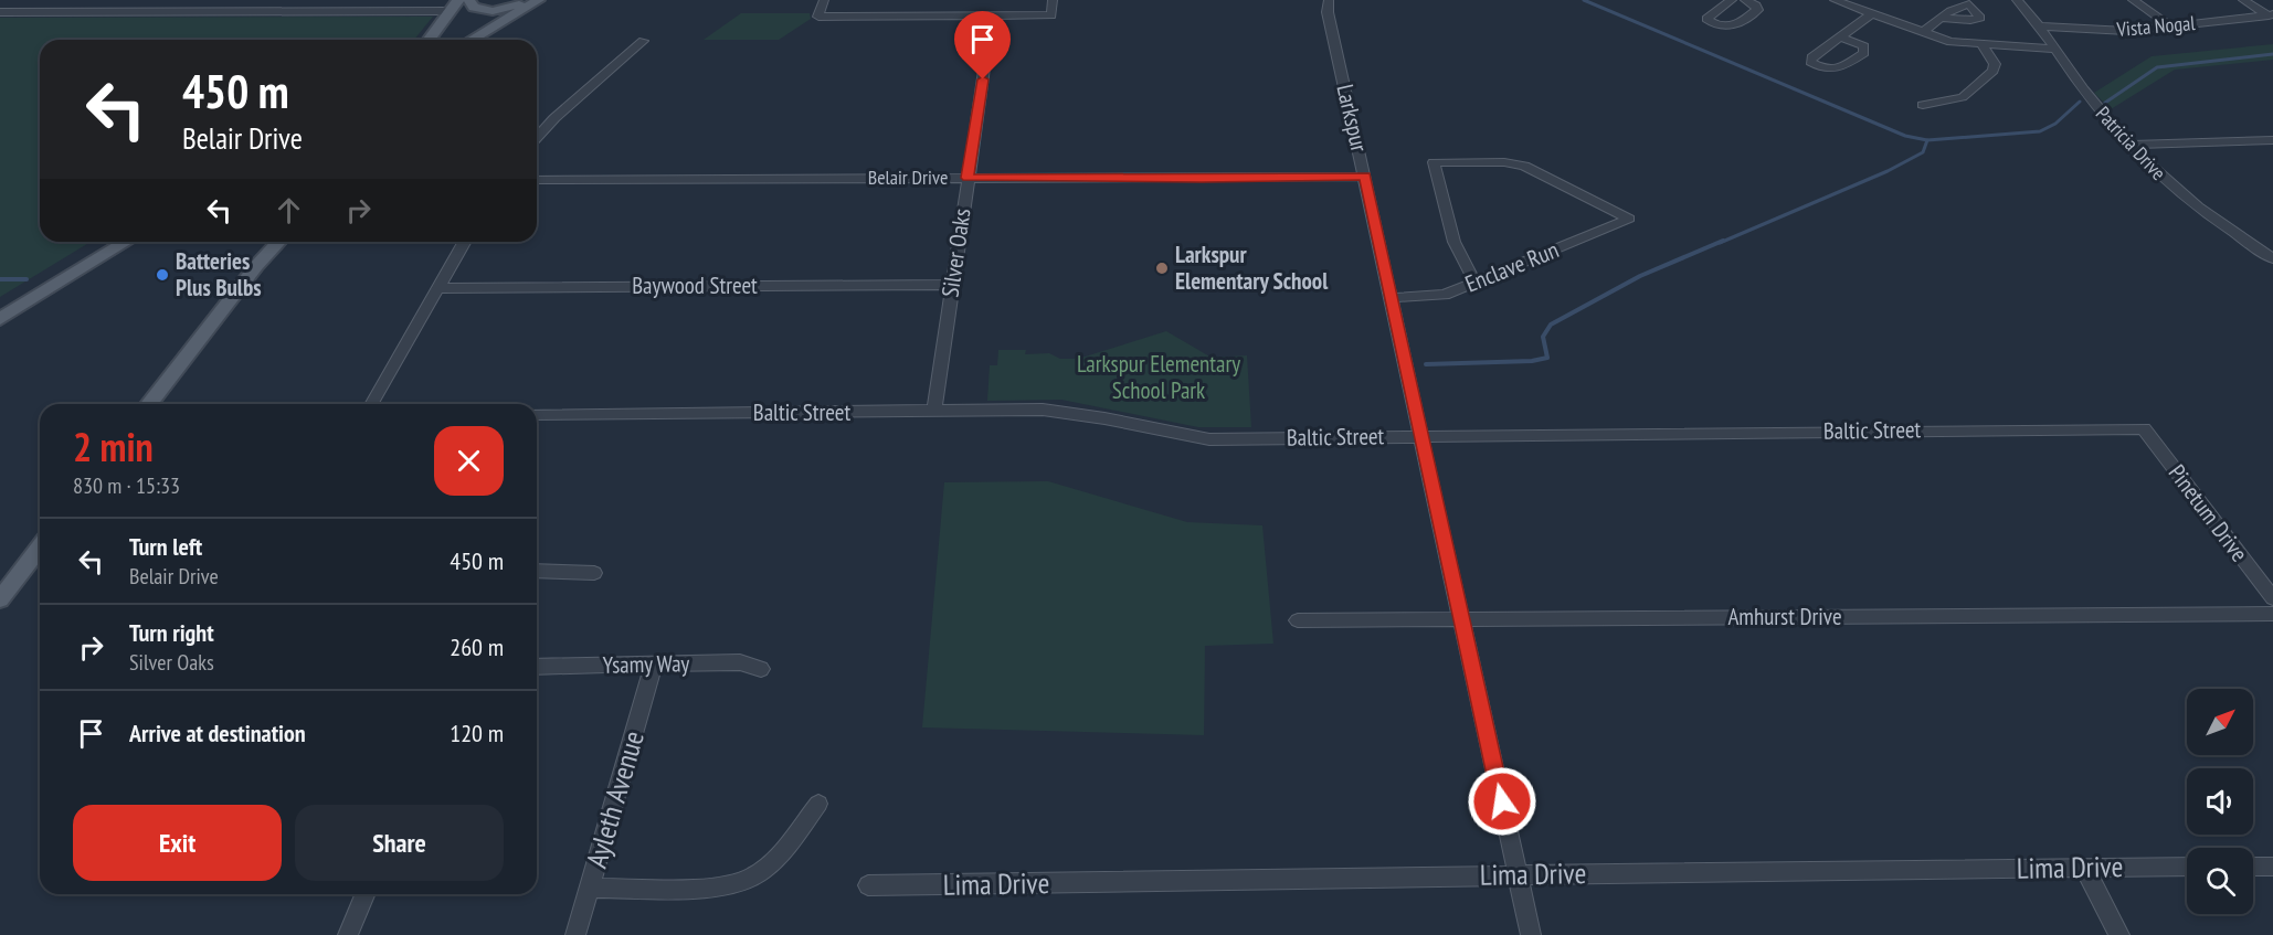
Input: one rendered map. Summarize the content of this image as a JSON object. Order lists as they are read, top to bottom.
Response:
{
  "streets": {
    "street": [
      "Vista Nogal",
      "Larkspur",
      "Patricia Drive",
      "Belair Drive",
      "Silver Oaks",
      "Enclave Run",
      "Baywood Street",
      "Baltic Street",
      "Pinetum Drive",
      "Amhurst Drive",
      "Ysamy Way",
      "Ayleth Avenue",
      "Lima Drive"
    ]
  },
  "crossings": [
    ["Vista Nogal", "Patricia Drive"],
    ["Larkspur", "Belair Drive"],
    ["Larkspur", "Enclave Run"],
    ["Larkspur", "Baltic Street"],
    ["Larkspur", "Amhurst Drive"],
    ["Larkspur", "Lima Drive"],
    ["Belair Drive", "Silver Oaks"],
    ["Silver Oaks", "Baywood Street"],
    ["Silver Oaks", "Baltic Street"],
    ["Baltic Street", "Pinetum Drive"],
    ["Ysamy Way", "Ayleth Avenue"]
  ],
  "parks": ["Larkspur Elementary School Park"],
  "places": ["Larkspur Elementary School", "Batteries Plus Bulbs"],
  "north": "top right",
  "page": {
    "turn": ["450 m", "Belair Drive"],
    "heading": ["2 min", "830 m · 15:33"],
    "list": [
      {
        "name": "Turn left",
        "note": "Belair Drive",
        "value": "450 m"
      },
      {
        "name": "Turn right",
        "note": "Silver Oaks",
        "value": "260 m"
      },
      {
        "name": "Arrive at destination",
        "value": "120 m"
      }
    ],
    "buttons": ["Exit", "Share"]
  }
}
